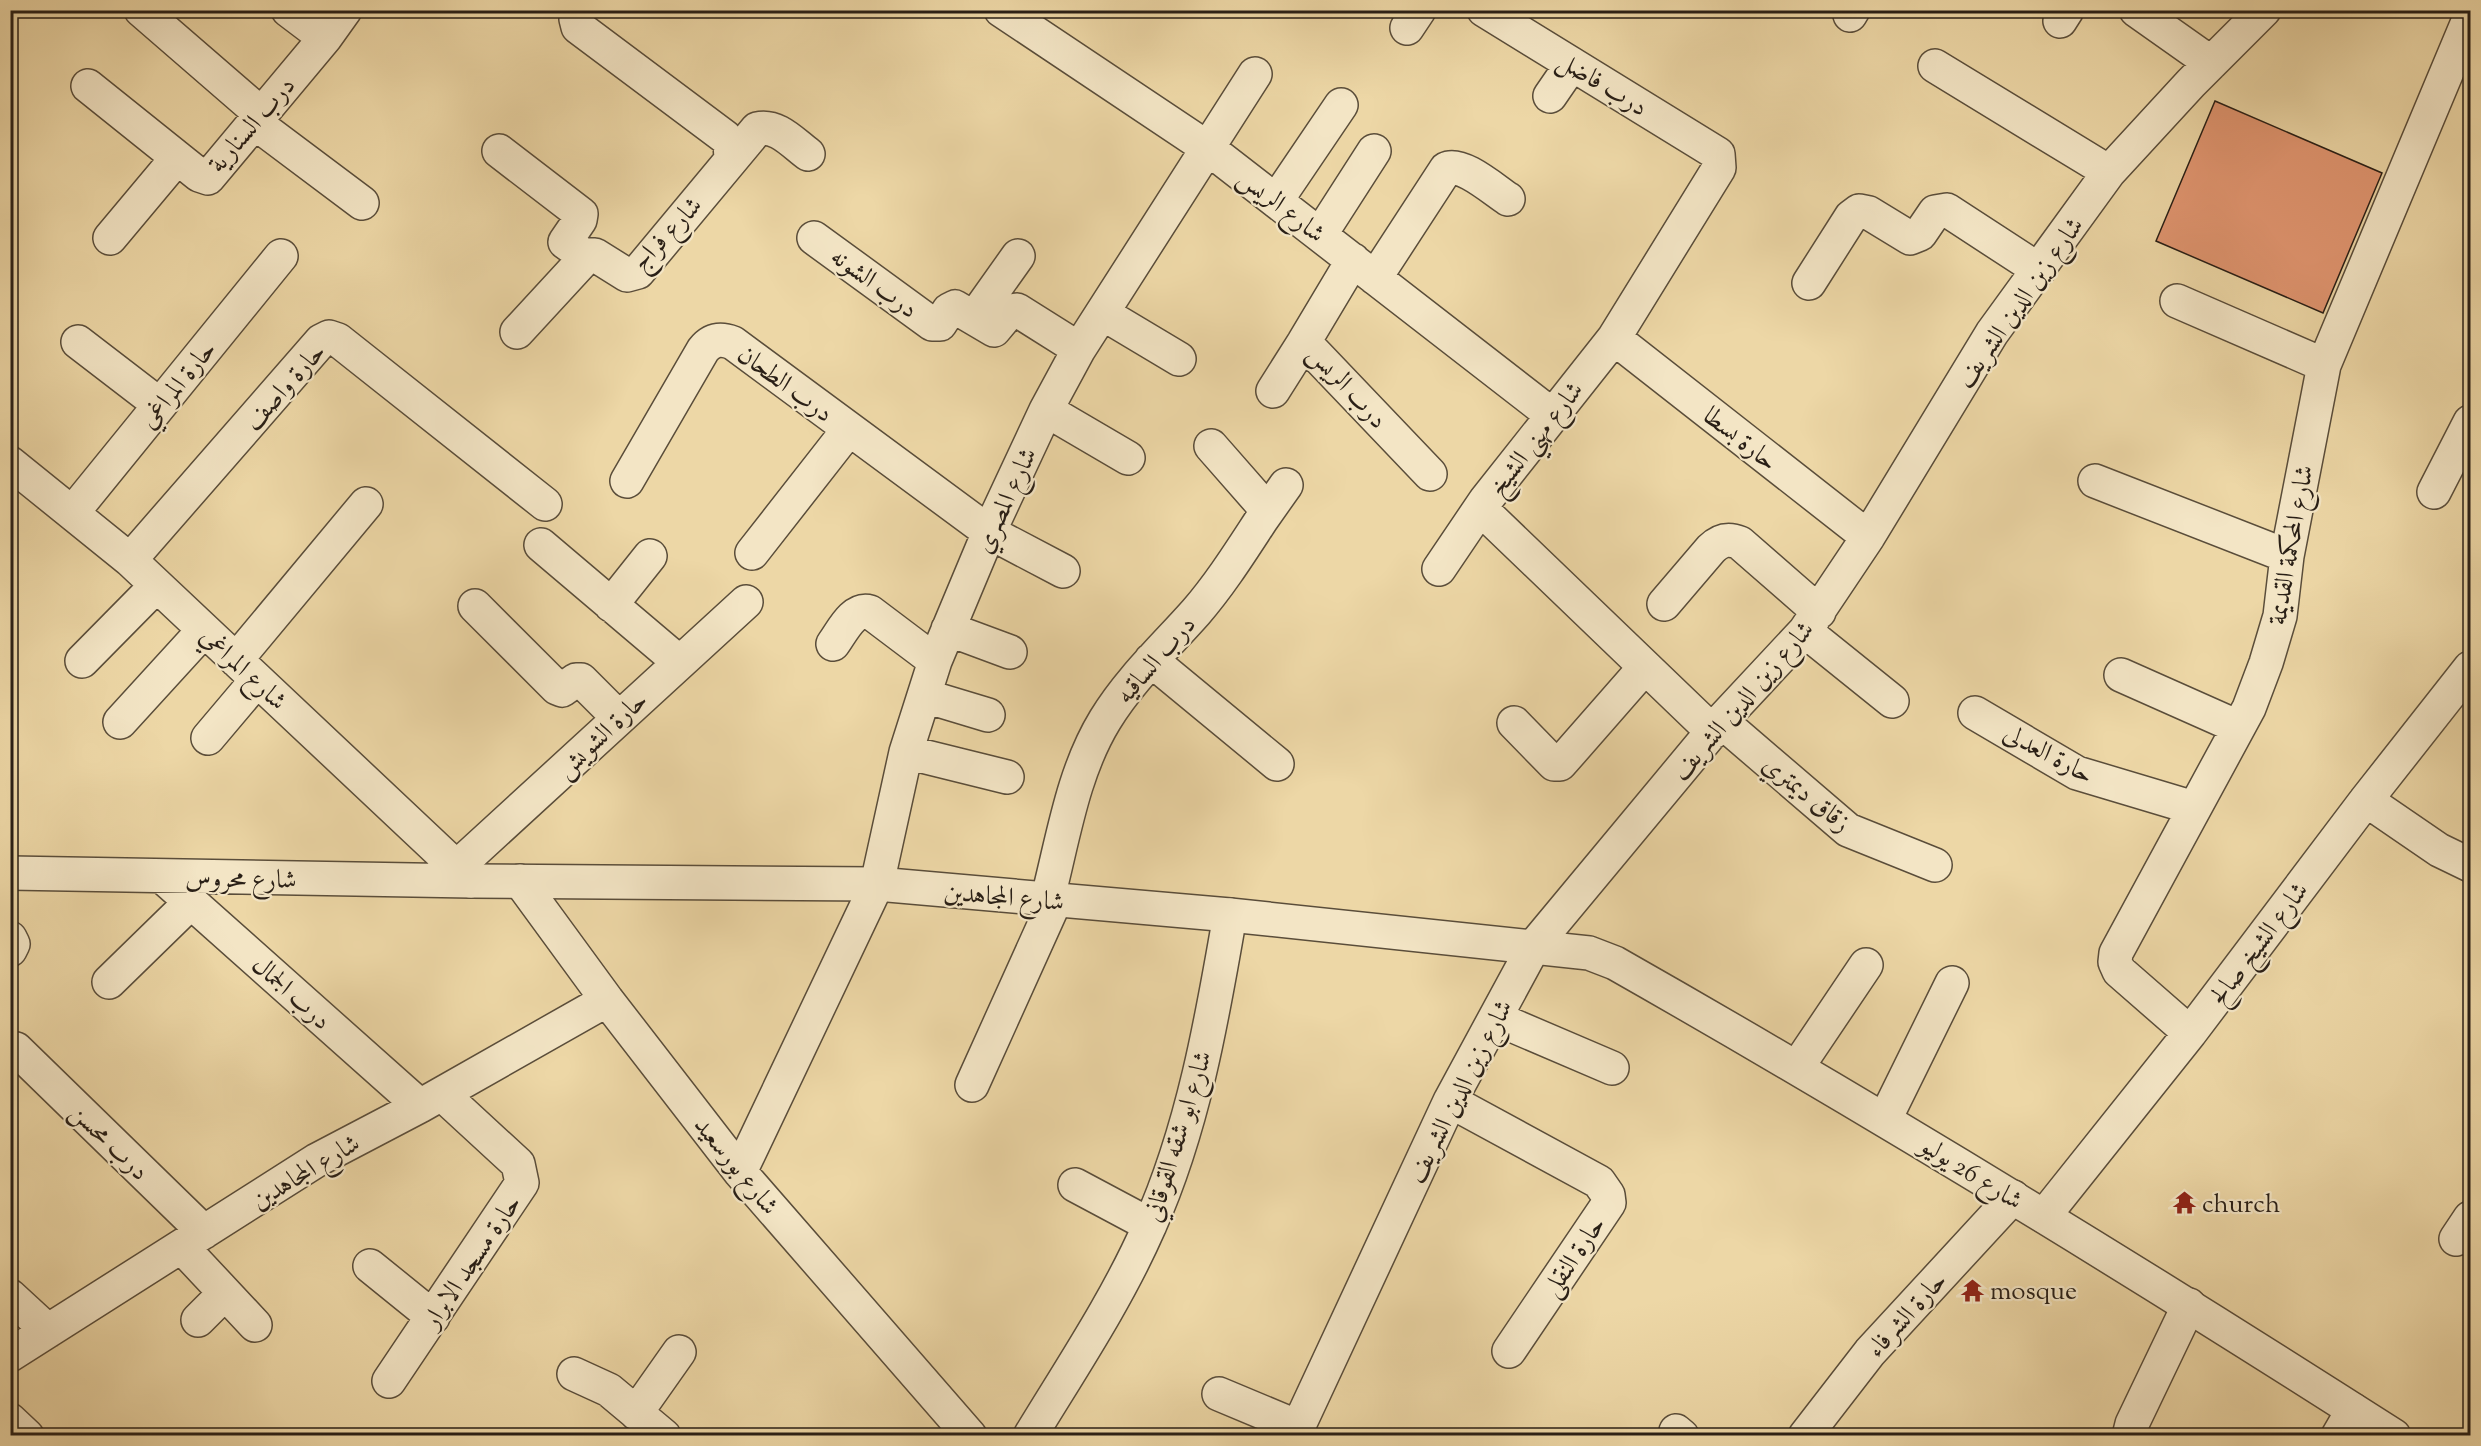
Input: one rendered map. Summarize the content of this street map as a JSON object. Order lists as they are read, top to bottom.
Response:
{
  "streets": {
    "street": [
      "درب فاضل",
      "درب السنارية",
      "شارع الريس",
      "شارع فراج",
      "درب الشونه",
      "شارع زين الدين الشريف",
      "درب الطحان",
      "حارة المراغي",
      "حارة واصف",
      "درب الريس",
      "شارع مهني الشيخ",
      "حارة بسطا",
      "شارع المصري",
      "شارع المحكمة القديمة",
      "درب الساقيه",
      "شارع المراغي",
      "حارة الشويش",
      "حارة العدلى",
      "زقاق ديمتري",
      "شارع محروس",
      "شارع المجاهدين",
      "شارع الشيخ صالح",
      "درب الجمال",
      "شارع ابو شقه القوقاني",
      "درب محسن",
      "شارع بورسعيد",
      "شارع 26 يوليو",
      "حارة النقلى",
      "حارة مسجد الابرار",
      "حارة الشرفاء"
    ]
  },
  "crossings": [
    ["درب فاضل", "شارع مهني الشيخ"],
    ["شارع الريس", "درب الريس"],
    ["شارع الريس", "شارع مهني الشيخ"],
    ["شارع الريس", "شارع المصري"],
    ["درب الشونه", "شارع المصري"],
    ["شارع زين الدين الشريف", "شارع مهني الشيخ"],
    ["شارع زين الدين الشريف", "حارة بسطا"],
    ["شارع زين الدين الشريف", "زقاق ديمتري"],
    ["شارع زين الدين الشريف", "شارع المجاهدين"],
    ["شارع زين الدين الشريف", "شارع 26 يوليو"],
    ["شارع زين الدين الشريف", "حارة النقلى"],
    ["درب الطحان", "شارع المصري"],
    ["حارة المراغي", "شارع المراغي"],
    ["حارة واصف", "شارع المراغي"],
    ["شارع مهني الشيخ", "حارة بسطا"],
    ["شارع مهني الشيخ", "زقاق ديمتري"],
    ["شارع المصري", "شارع المجاهدين"],
    ["شارع المصري", "شارع بورسعيد"],
    ["شارع المحكمة القديمة", "حارة العدلى"],
    ["شارع المحكمة القديمة", "شارع الشيخ صالح"],
    ["درب الساقيه", "شارع المجاهدين"],
    ["شارع المراغي", "حارة الشويش"],
    ["شارع المراغي", "شارع محروس"],
    ["شارع المراغي", "شارع المجاهدين"],
    ["حارة الشويش", "شارع محروس"],
    ["حارة الشويش", "شارع المجاهدين"],
    ["شارع محروس", "شارع المجاهدين"],
    ["شارع محروس", "درب الجمال"],
    ["شارع المجاهدين", "درب الجمال"],
    ["شارع المجاهدين", "شارع ابو شقه القوقاني"],
    ["شارع المجاهدين", "درب محسن"],
    ["شارع المجاهدين", "شارع بورسعيد"],
    ["شارع المجاهدين", "شارع 26 يوليو"],
    ["شارع المجاهدين", "حارة مسجد الابرار"],
    ["شارع الشيخ صالح", "شارع 26 يوليو"],
    ["درب الجمال", "حارة مسجد الابرار"],
    ["شارع 26 يوليو", "حارة الشرفاء"]
  ],
  "places": {
    "temple": ["church", "mosque"]
  }
}
